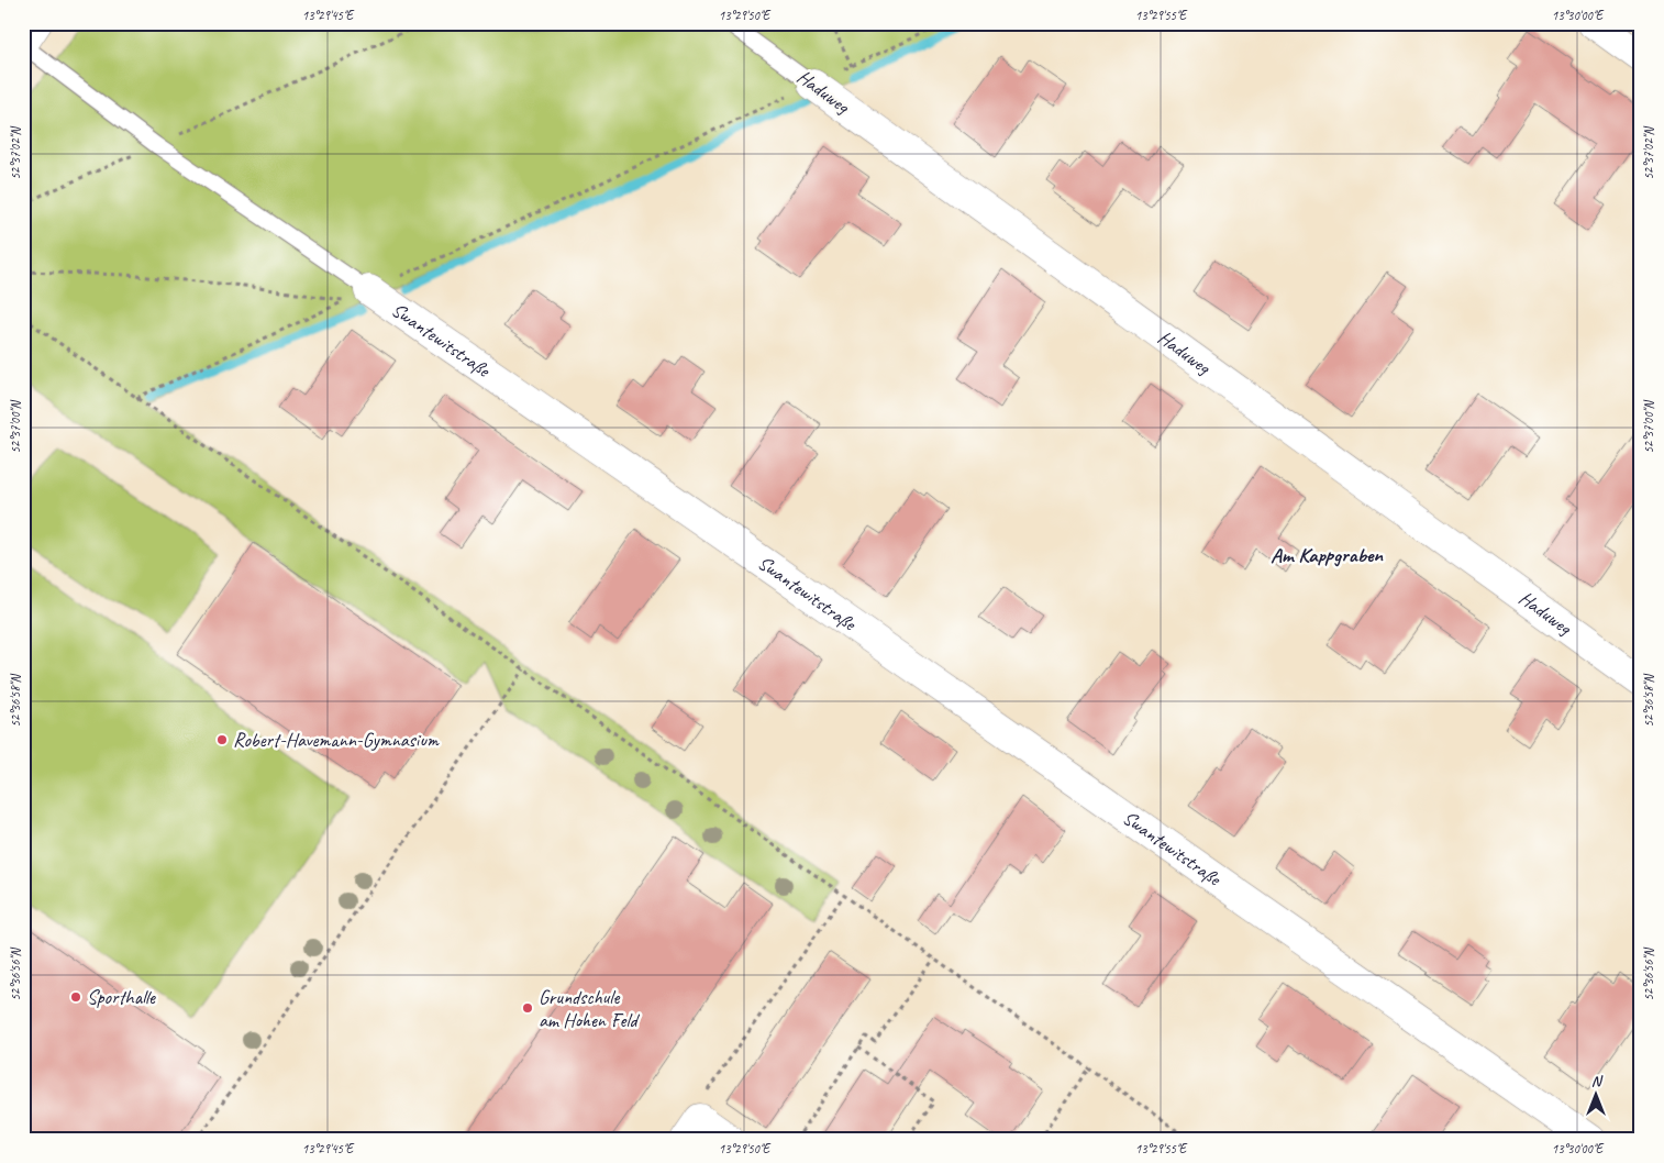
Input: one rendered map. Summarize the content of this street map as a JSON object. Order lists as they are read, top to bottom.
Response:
{
  "streets": {
    "street": ["Haduweg", "Swantewitstraße"]
  },
  "districts": ["Am Kappgraben"],
  "places": ["Robert-Havemann-Gymnasium", "Sporthalle", "Grundschule am Hohen Feld"],
  "north": "top",
  "coordinates": [
    "13°29'45\"E",
    "13°29'50\"E",
    "13°29'55\"E",
    "13°30'00\"E",
    "52°37'02\"N",
    "52°37'00\"N",
    "52°36'58\"N",
    "52°36'56\"N"
  ]
}
